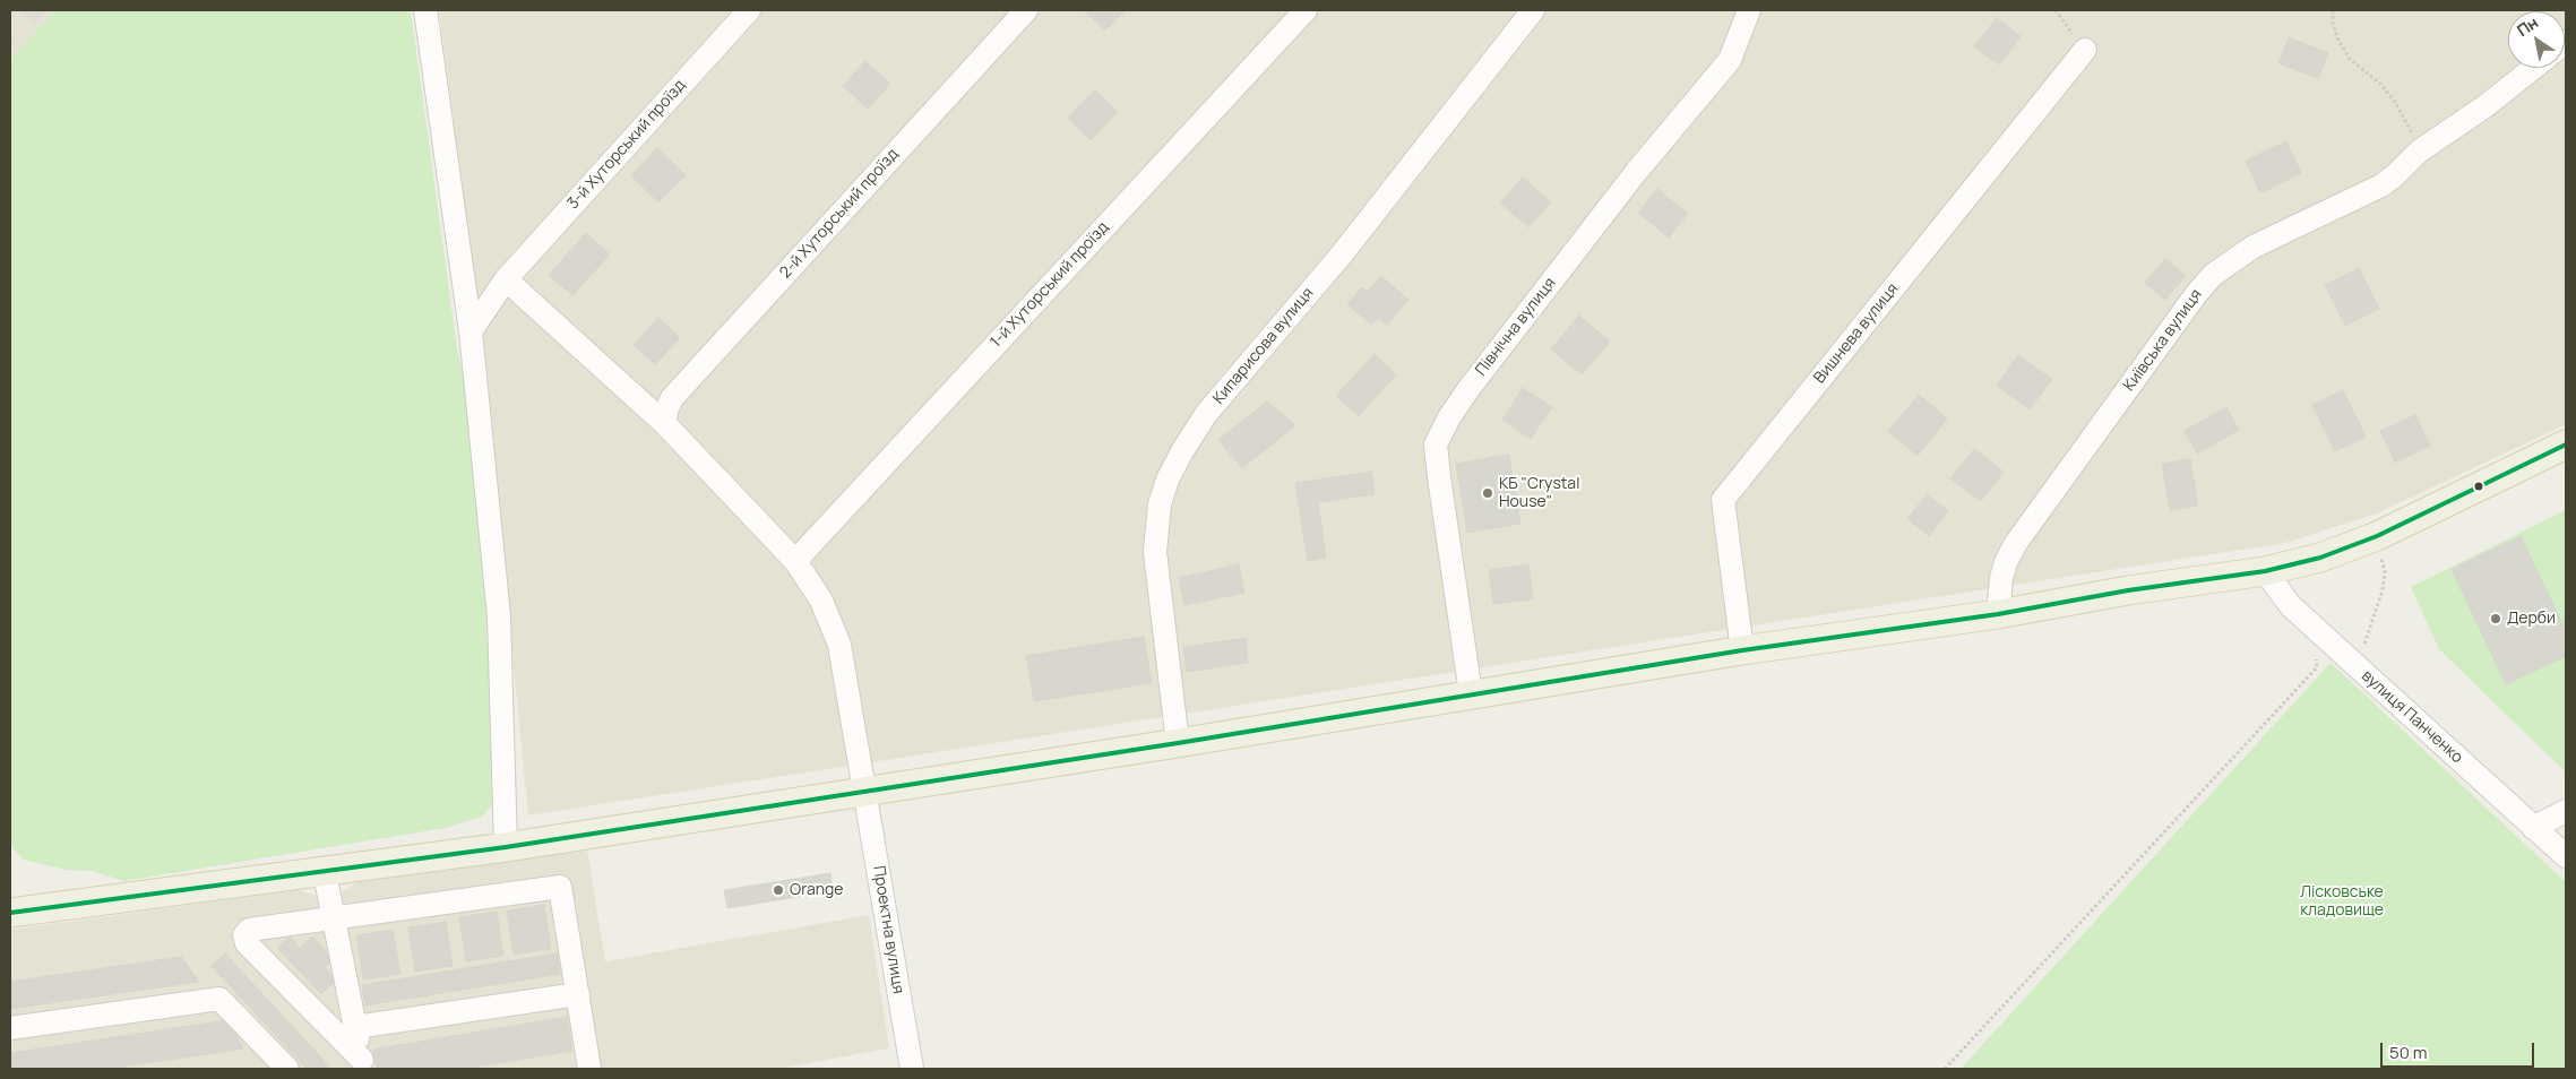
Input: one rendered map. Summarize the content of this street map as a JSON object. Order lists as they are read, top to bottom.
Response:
{
  "streets": {
    "street": [
      "3-й Хуторський проїзд",
      "2-й Хуторський проїзд",
      "1-й Хуторський проїзд",
      "Північна вулиця",
      "Вишнева вулиця",
      "Київська вулиця",
      "Кипарисова вулиця",
      "вулиця Панченко",
      "Проектна вулиця"
    ]
  },
  "crossings": [
    ["3-й Хуторський проїзд", "Проектна вулиця"],
    ["2-й Хуторський проїзд", "Проектна вулиця"],
    ["1-й Хуторський проїзд", "Проектна вулиця"]
  ],
  "parks": ["Лісковське кладовище"],
  "places": ["КБ \"Crystal House\"", "Дерби", "Orange"],
  "scale_bar": "50 m",
  "north": "top left"
}
